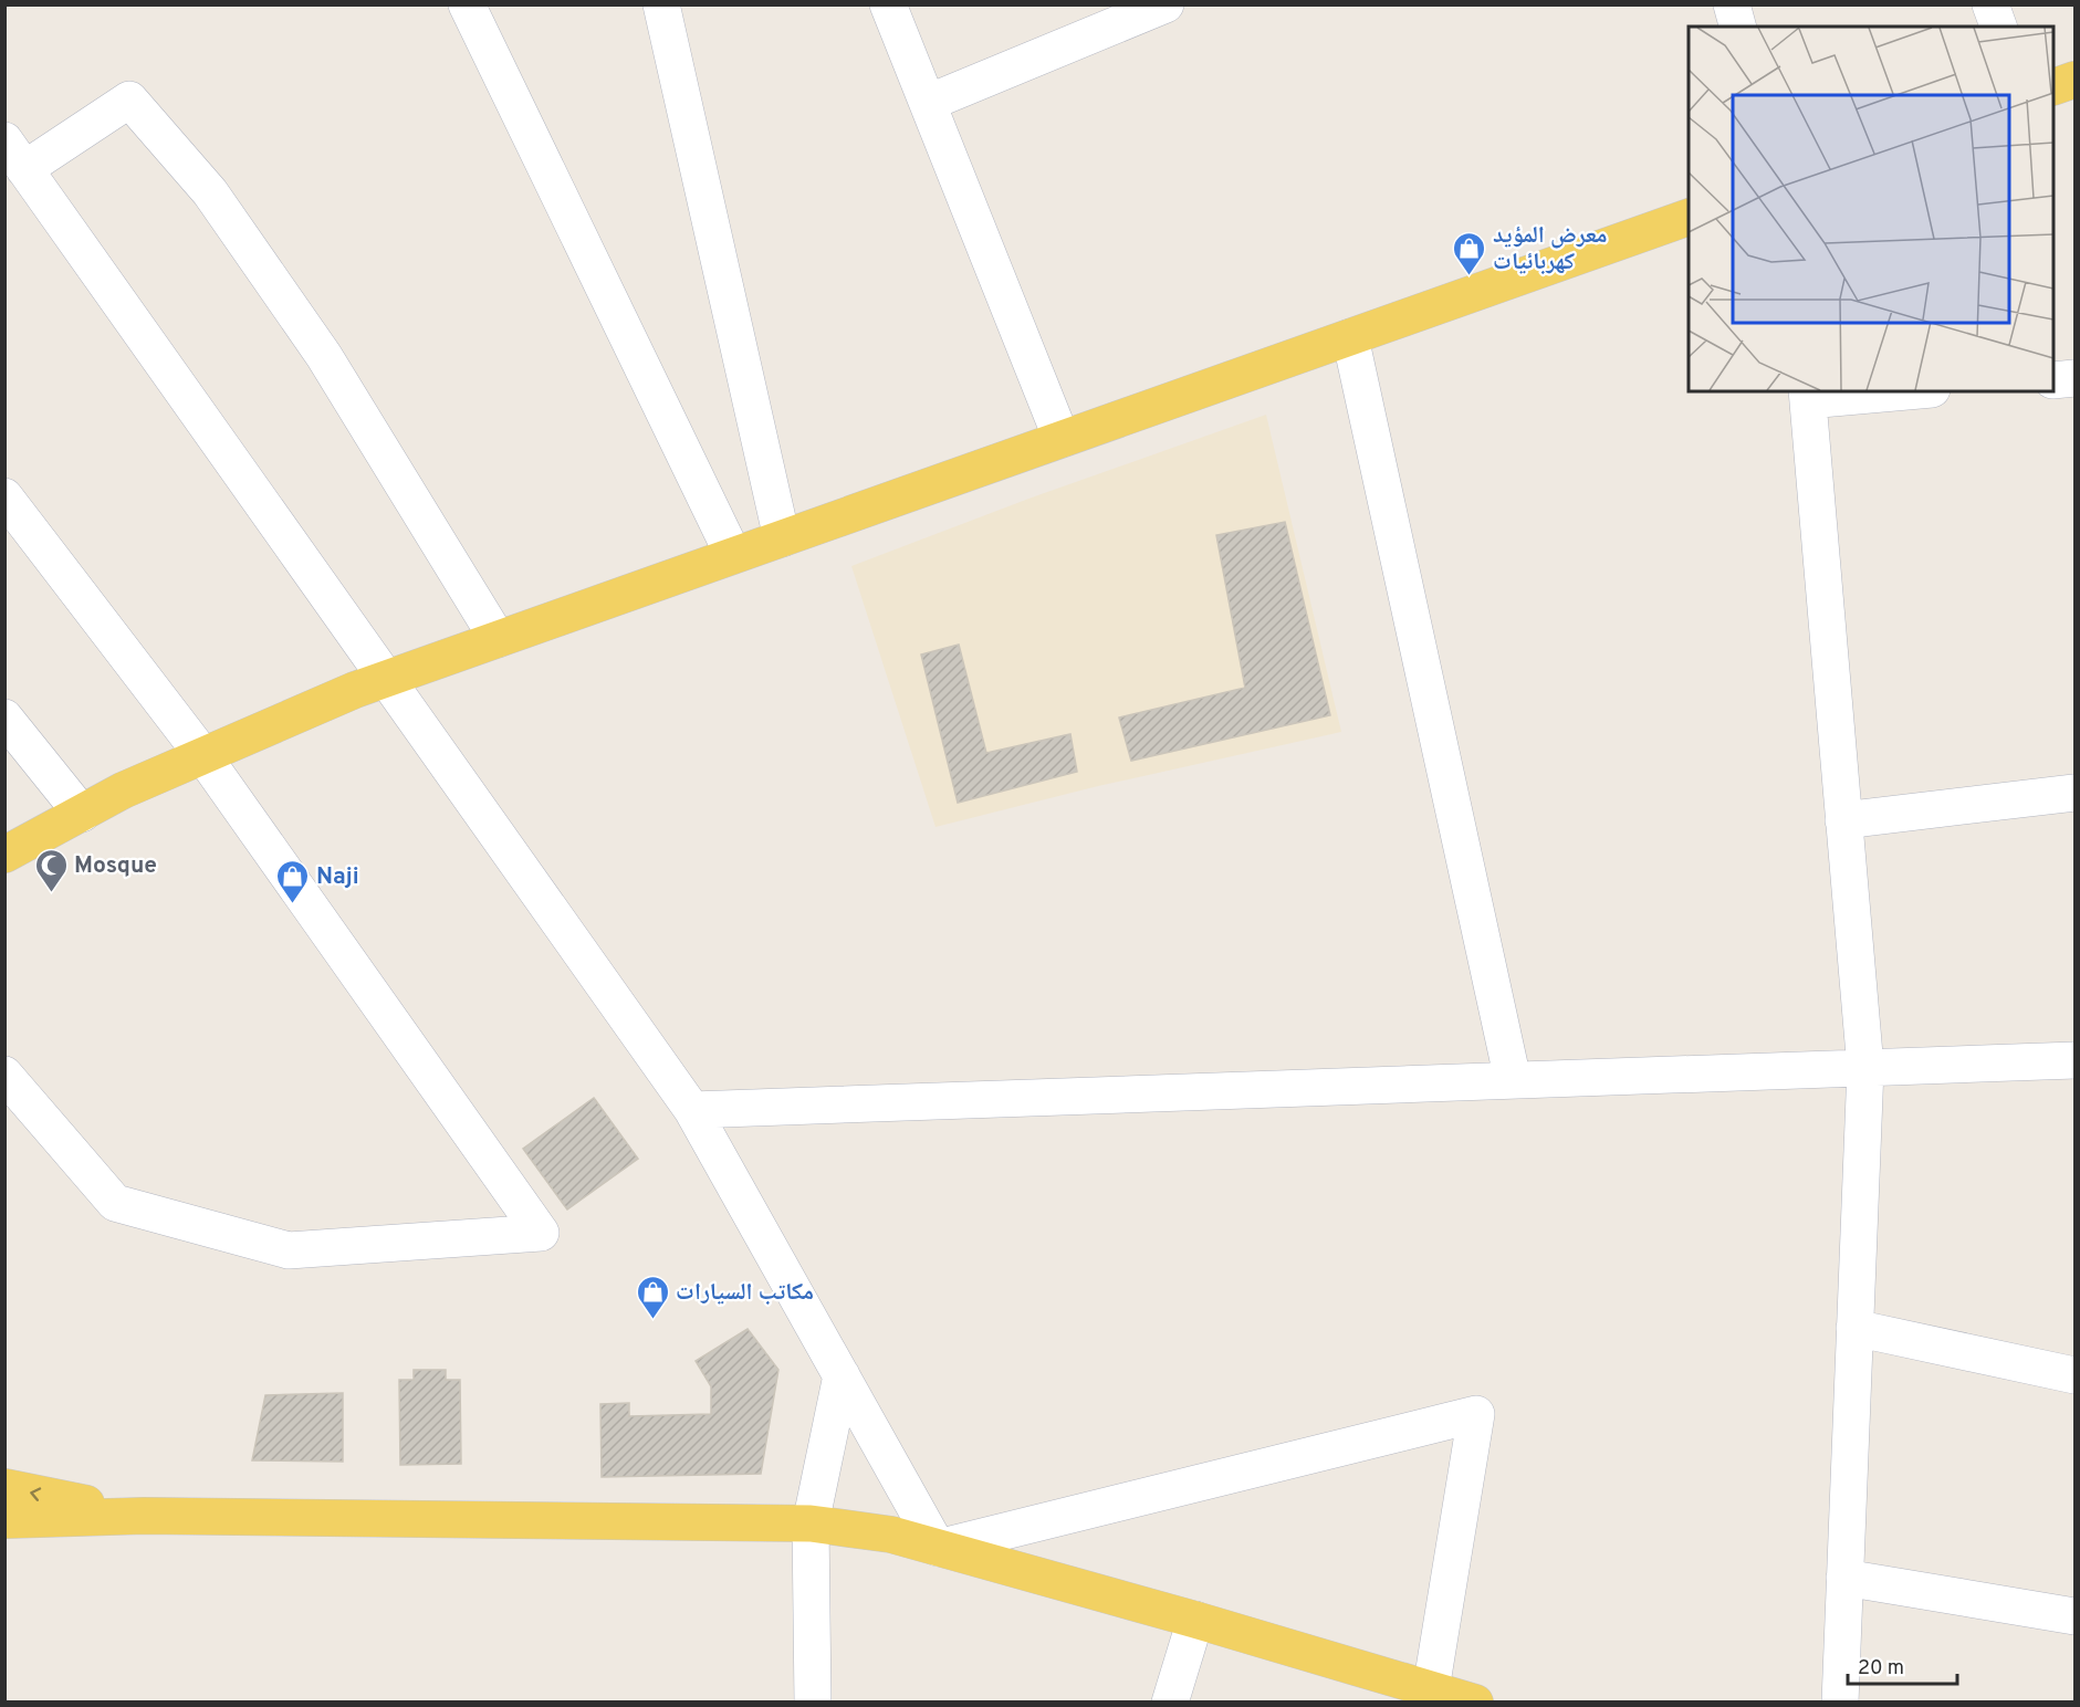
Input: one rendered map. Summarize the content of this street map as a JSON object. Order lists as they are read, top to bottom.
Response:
{
  "places": {
    "shop": ["معرض المؤيد كهربائيات", "Naji", "مكاتب السيارات"],
    "mosque": ["Mosque"]
  },
  "scale_bar": "20 m"
}
